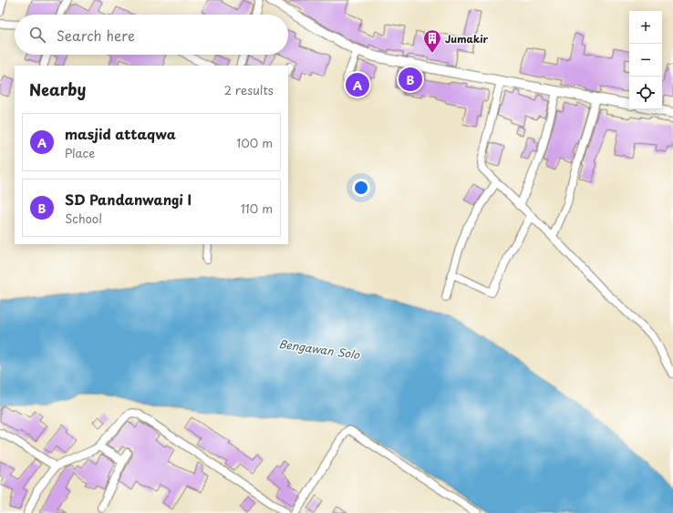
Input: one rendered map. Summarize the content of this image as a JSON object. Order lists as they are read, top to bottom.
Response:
{
  "water": ["Bengawan Solo"],
  "places": {
    "building": ["Jumakir"]
  },
  "page": {
    "map_buttons": ["+", "−"],
    "search": "Search here",
    "pins": ["B", "A"],
    "heading": ["Nearby", "2 results"],
    "list": [
      {
        "mark": "A",
        "name": "masjid attaqwa",
        "note": "Place",
        "value": "100 m"
      },
      {
        "mark": "B",
        "name": "SD Pandanwangi I",
        "note": "School",
        "value": "110 m"
      }
    ]
  }
}
